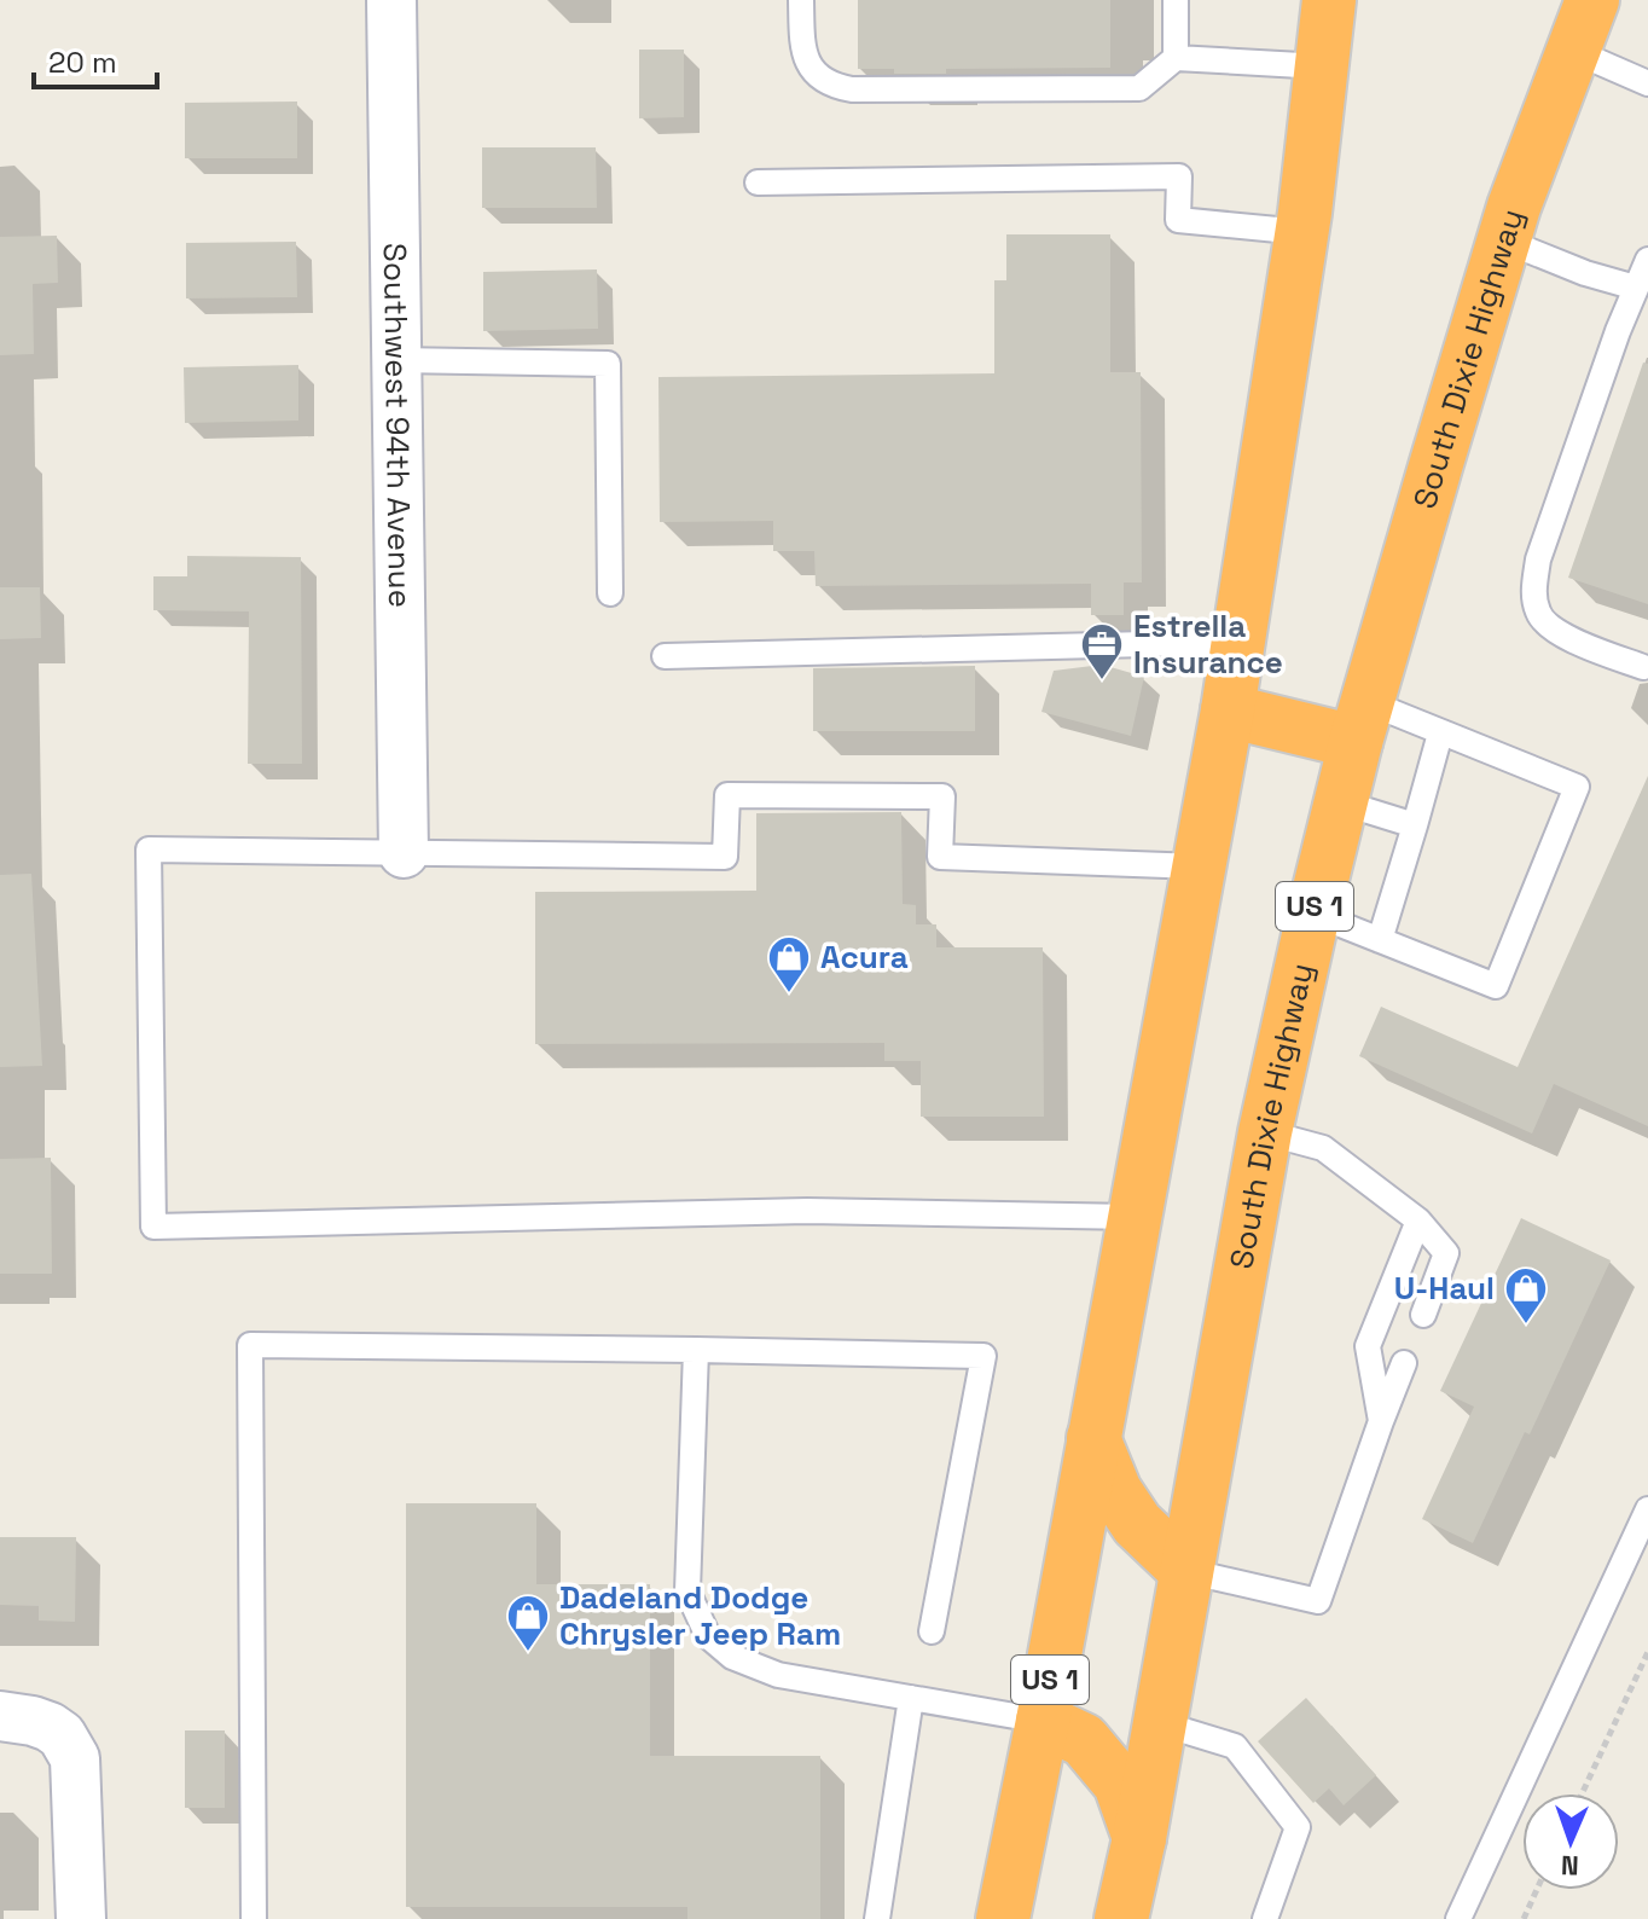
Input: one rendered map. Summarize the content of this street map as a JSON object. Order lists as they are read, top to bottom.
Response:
{
  "streets": {
    "highway": ["South Dixie Highway", "US 1"],
    "street": ["Southwest 94th Avenue"]
  },
  "places": {
    "office": ["Estrella Insurance"],
    "shop": ["Acura", "U-Haul", "Dadeland Dodge Chrysler Jeep Ram"]
  },
  "scale_bar": "20 m",
  "north": "bottom"
}
